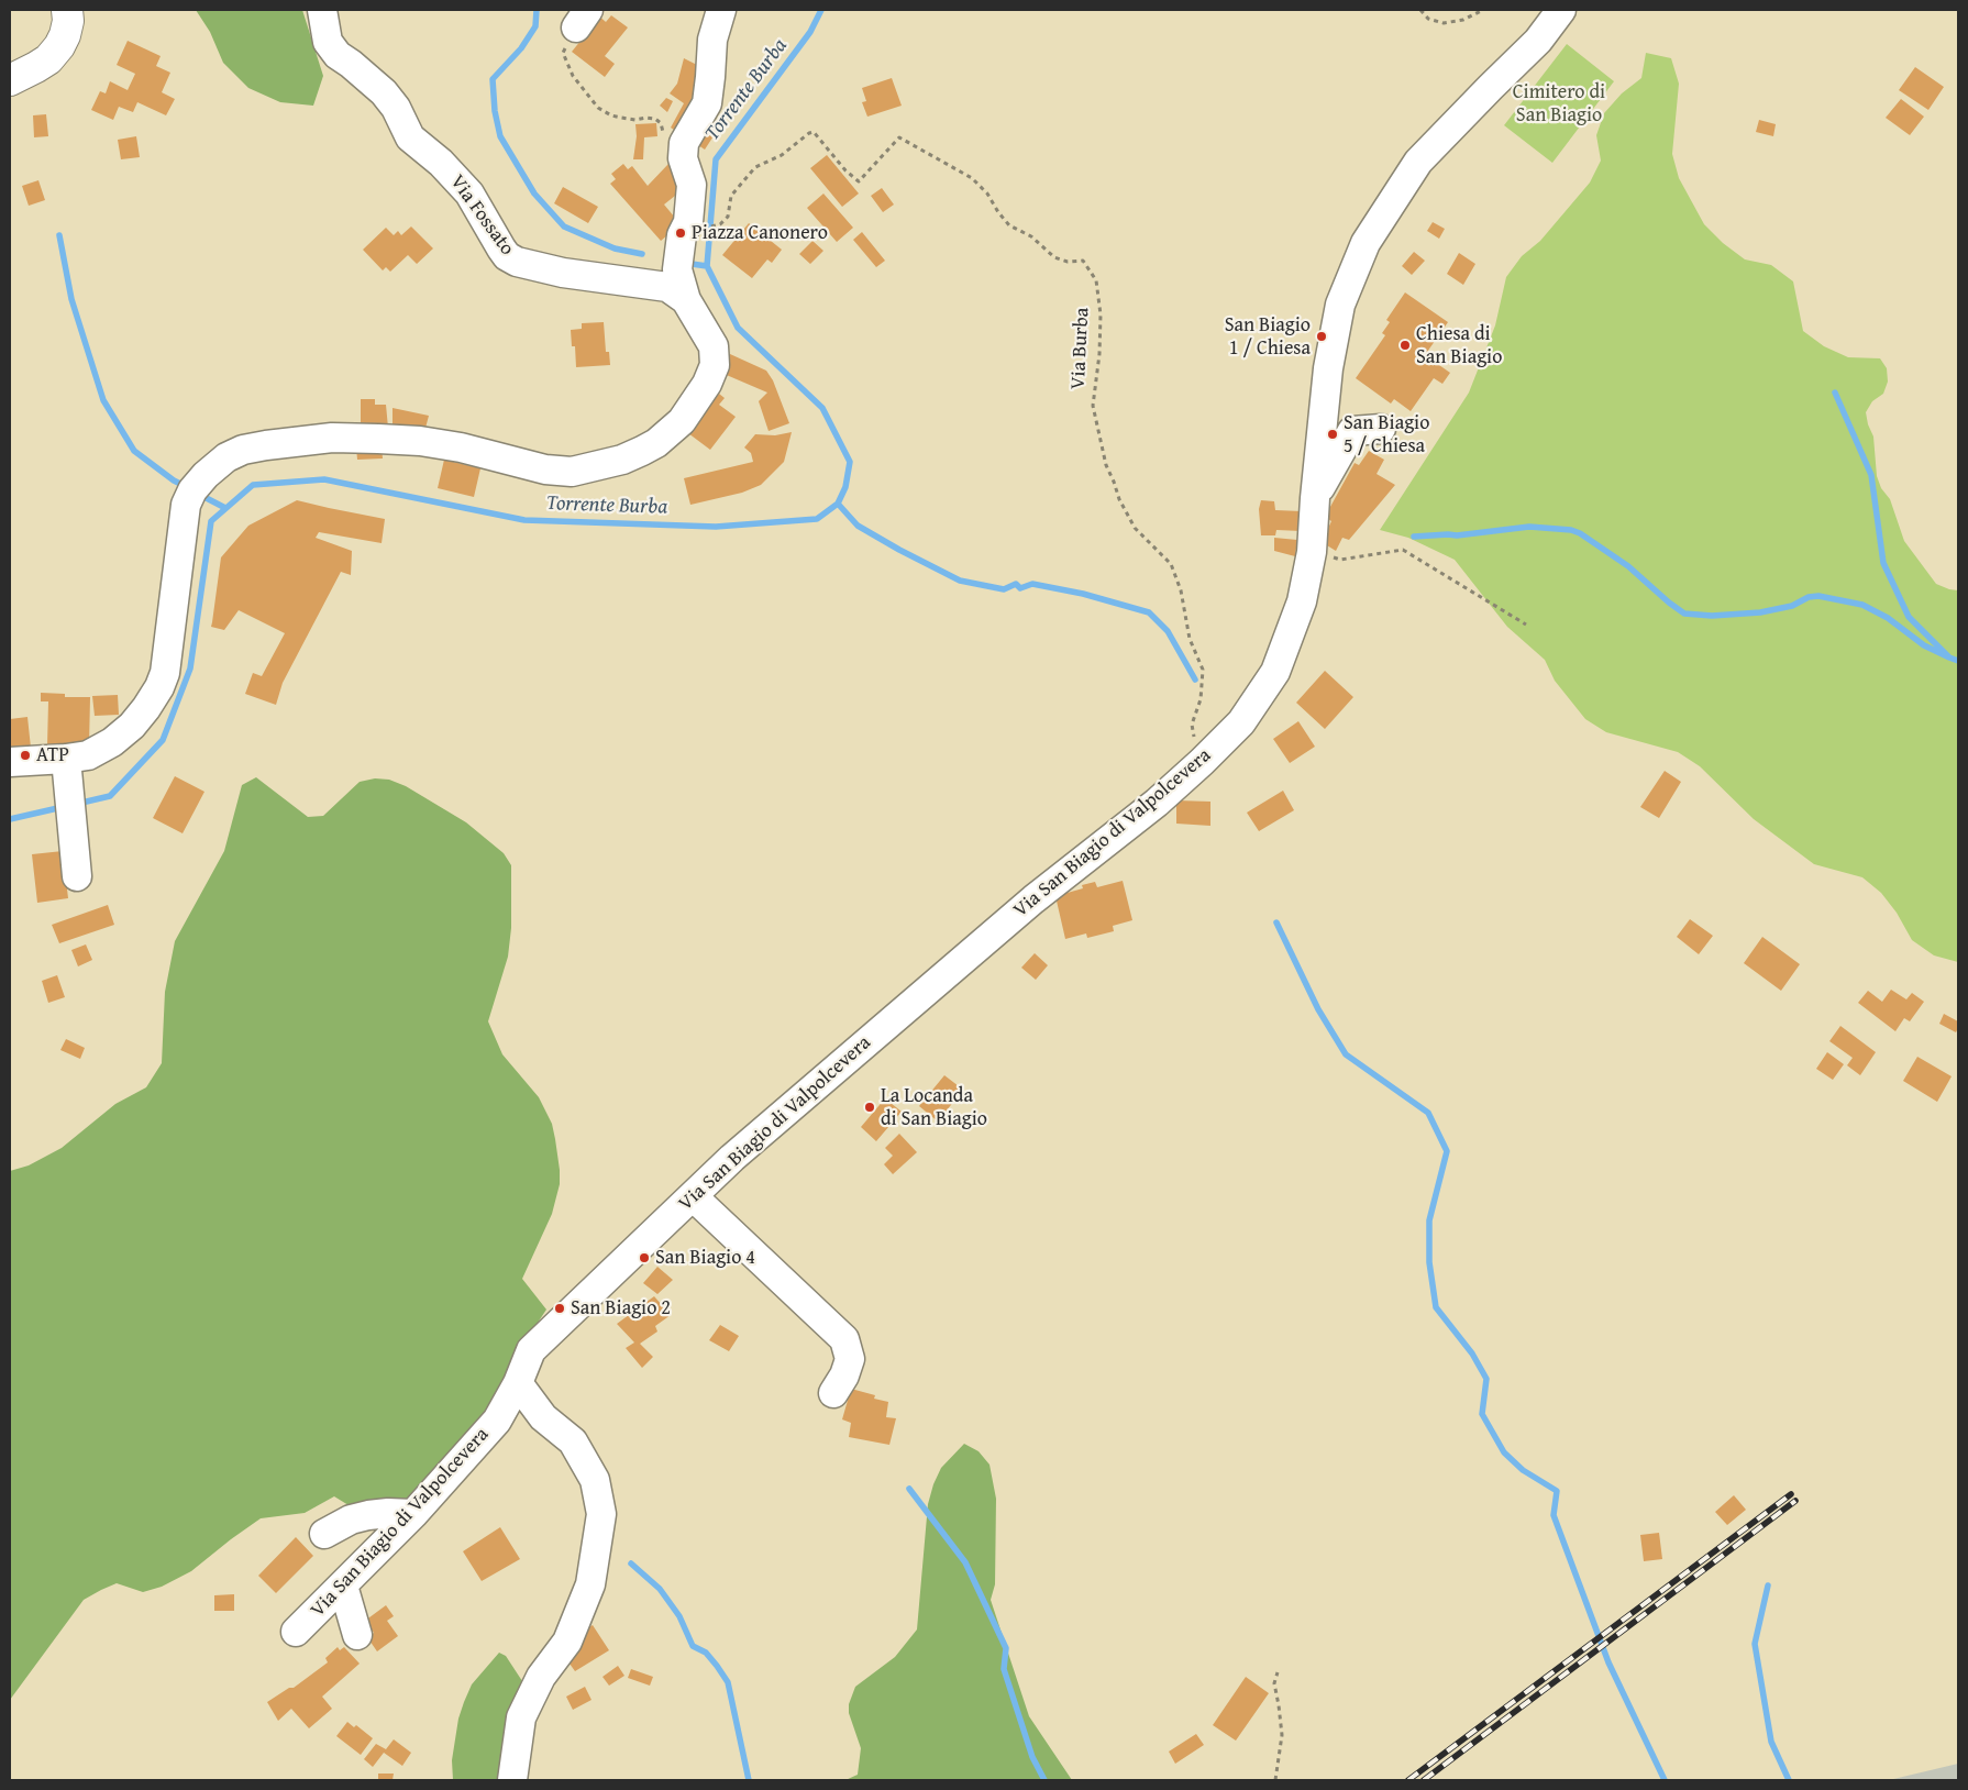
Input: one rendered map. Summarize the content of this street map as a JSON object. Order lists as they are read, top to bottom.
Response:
{
  "streets": {
    "street": ["Via Fossato", "Via San Biagio di Valpolcevera"],
    "path": ["Via Burba"]
  },
  "water": ["Torrente Burba"],
  "parks": ["Cimitero di San Biagio"],
  "places": [
    "Piazza Canonero",
    "San Biagio 1 / Chiesa",
    "Chiesa di San Biagio",
    "San Biagio 5 / Chiesa",
    "ATP",
    "La Locanda di San Biagio",
    "San Biagio 4",
    "San Biagio 2"
  ]
}
